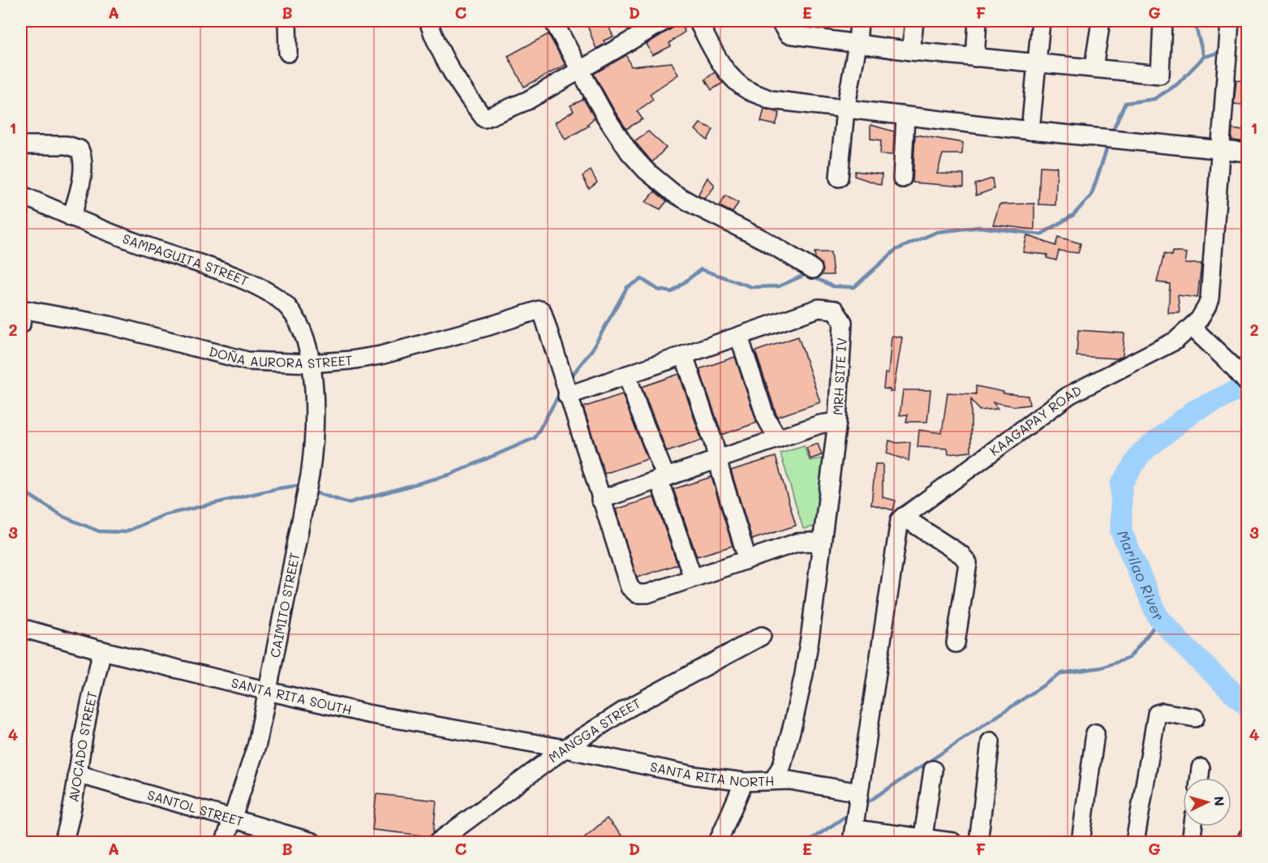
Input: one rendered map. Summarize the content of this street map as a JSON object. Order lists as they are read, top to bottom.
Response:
{
  "streets": {
    "street": [
      "SAMPAGUITA STREET",
      "DOÑA AURORA STREET",
      "MRH SITE IV",
      "KAAGAPAY ROAD",
      "CAIMITO STREET",
      "SANTA RITA SOUTH",
      "MANGGA STREET",
      "AVOCADO STREET",
      "SANTA RITA NORTH",
      "SANTOL STREET"
    ]
  },
  "crossings": [
    ["SAMPAGUITA STREET", "DOÑA AURORA STREET"],
    ["SAMPAGUITA STREET", "CAIMITO STREET"],
    ["DOÑA AURORA STREET", "MRH SITE IV"],
    ["DOÑA AURORA STREET", "CAIMITO STREET"],
    ["MRH SITE IV", "SANTA RITA NORTH"],
    ["CAIMITO STREET", "SANTA RITA SOUTH"],
    ["CAIMITO STREET", "SANTOL STREET"],
    ["SANTA RITA SOUTH", "MANGGA STREET"],
    ["SANTA RITA SOUTH", "AVOCADO STREET"],
    ["SANTA RITA SOUTH", "SANTA RITA NORTH"],
    ["MANGGA STREET", "SANTA RITA NORTH"],
    ["AVOCADO STREET", "SANTOL STREET"]
  ],
  "water": ["Marilao River"],
  "north": "right",
  "grid": {
    "columns": [
      "A",
      "B",
      "C",
      "D",
      "E",
      "F",
      "G"
    ],
    "rows": [
      "1",
      "2",
      "3",
      "4"
    ]
  }
}
